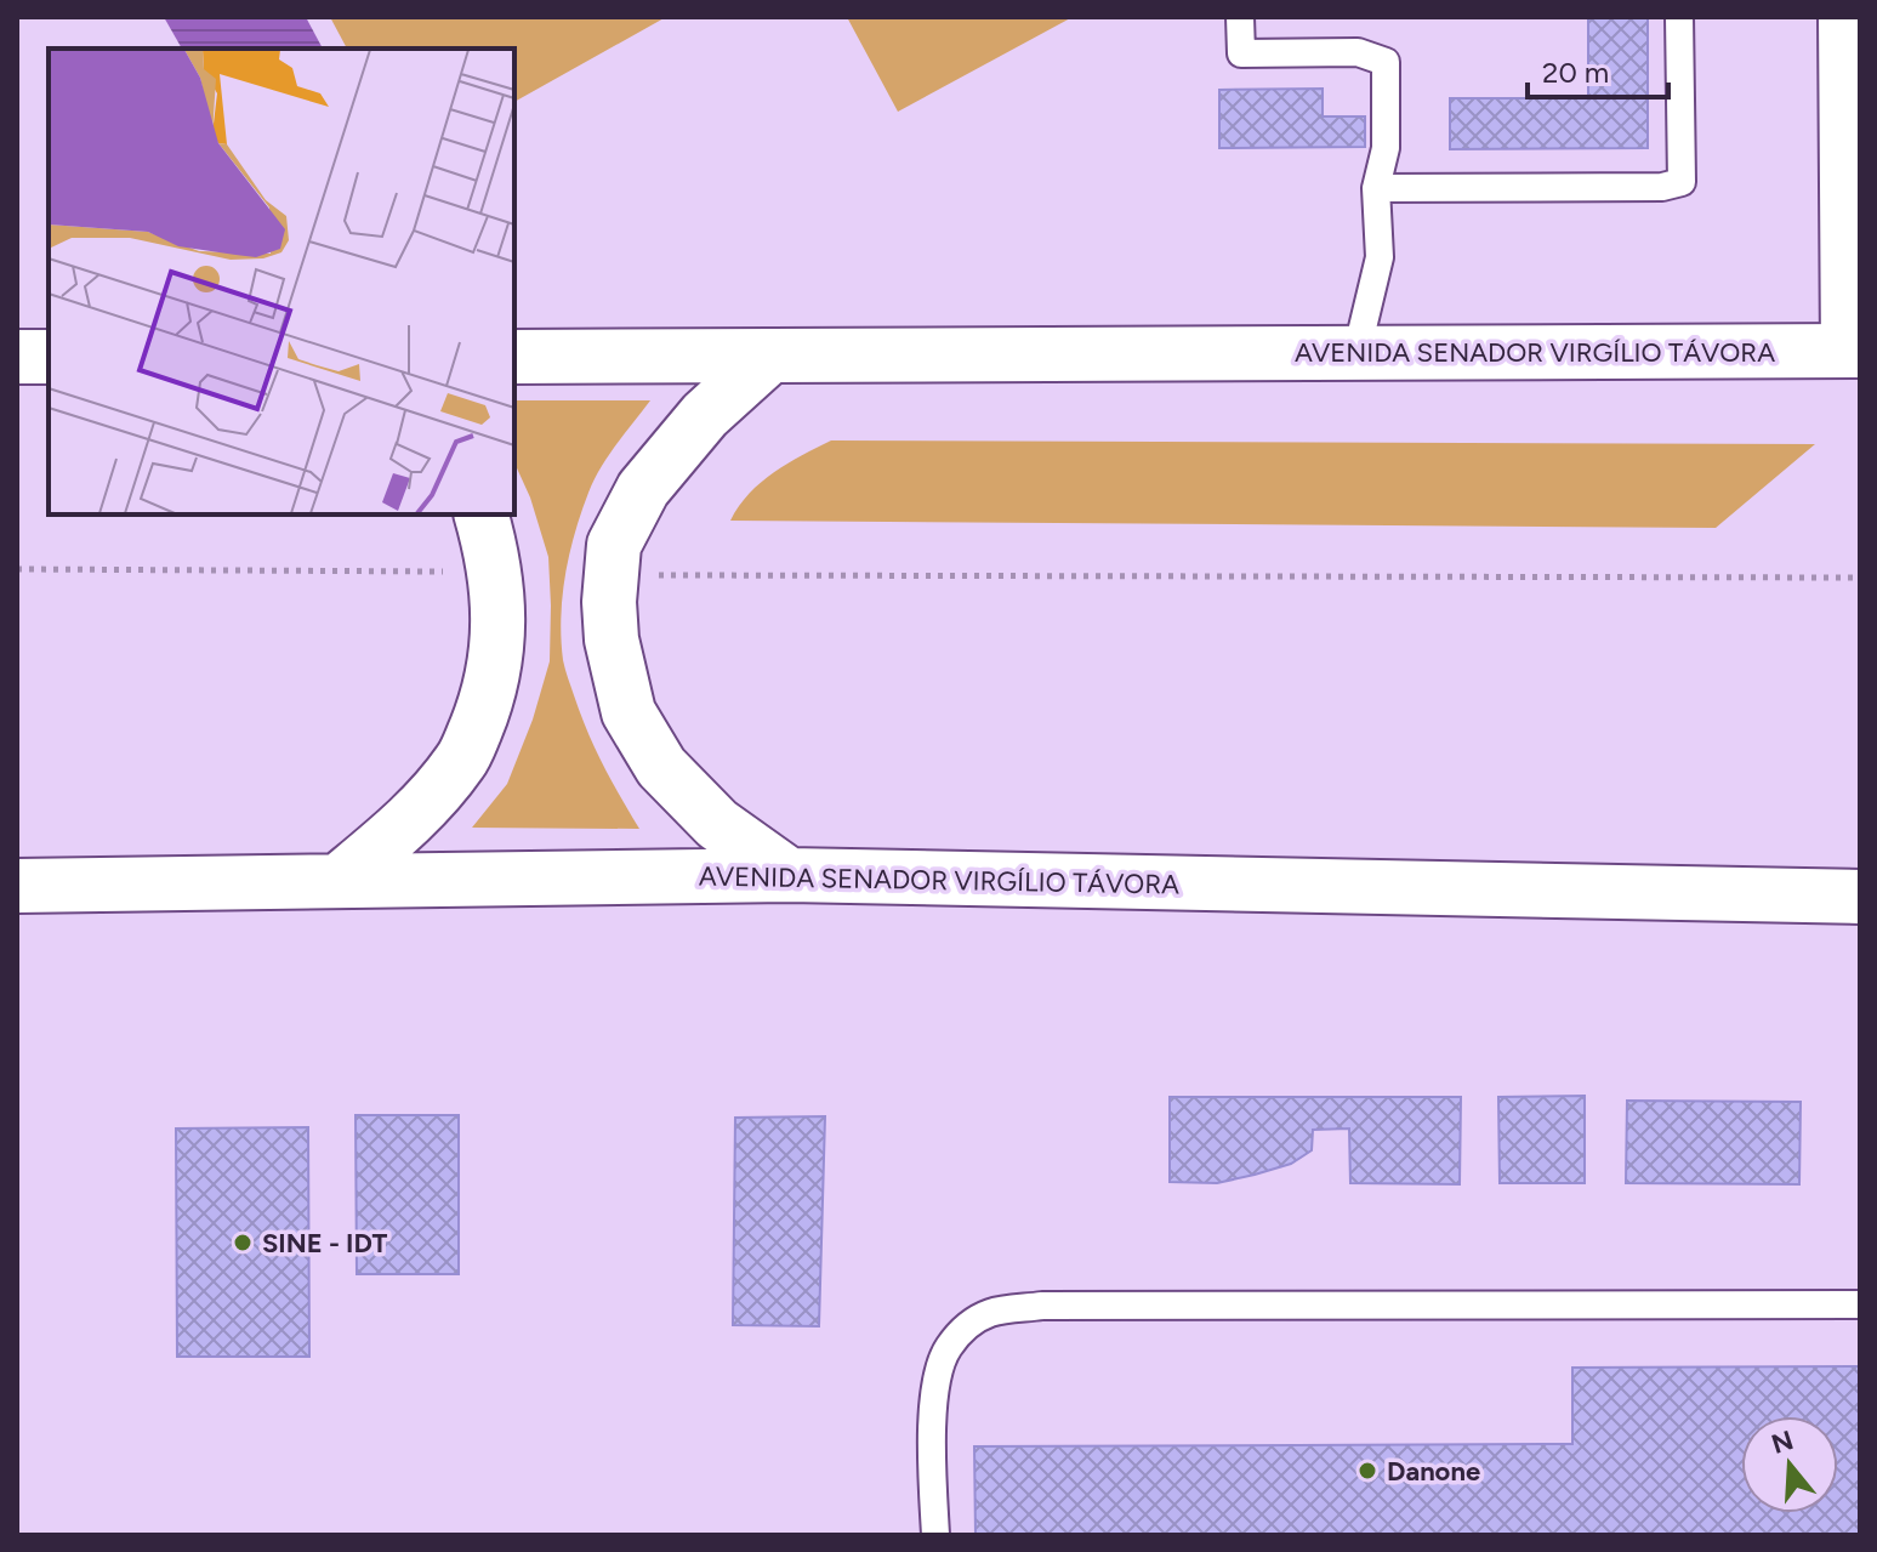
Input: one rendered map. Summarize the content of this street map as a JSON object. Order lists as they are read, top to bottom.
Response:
{
  "streets": {
    "main road": ["AVENIDA SENADOR VIRGÍLIO TÁVORA"]
  },
  "places": ["SINE - IDT", "Danone"],
  "scale_bar": "20 m",
  "north": "top"
}
